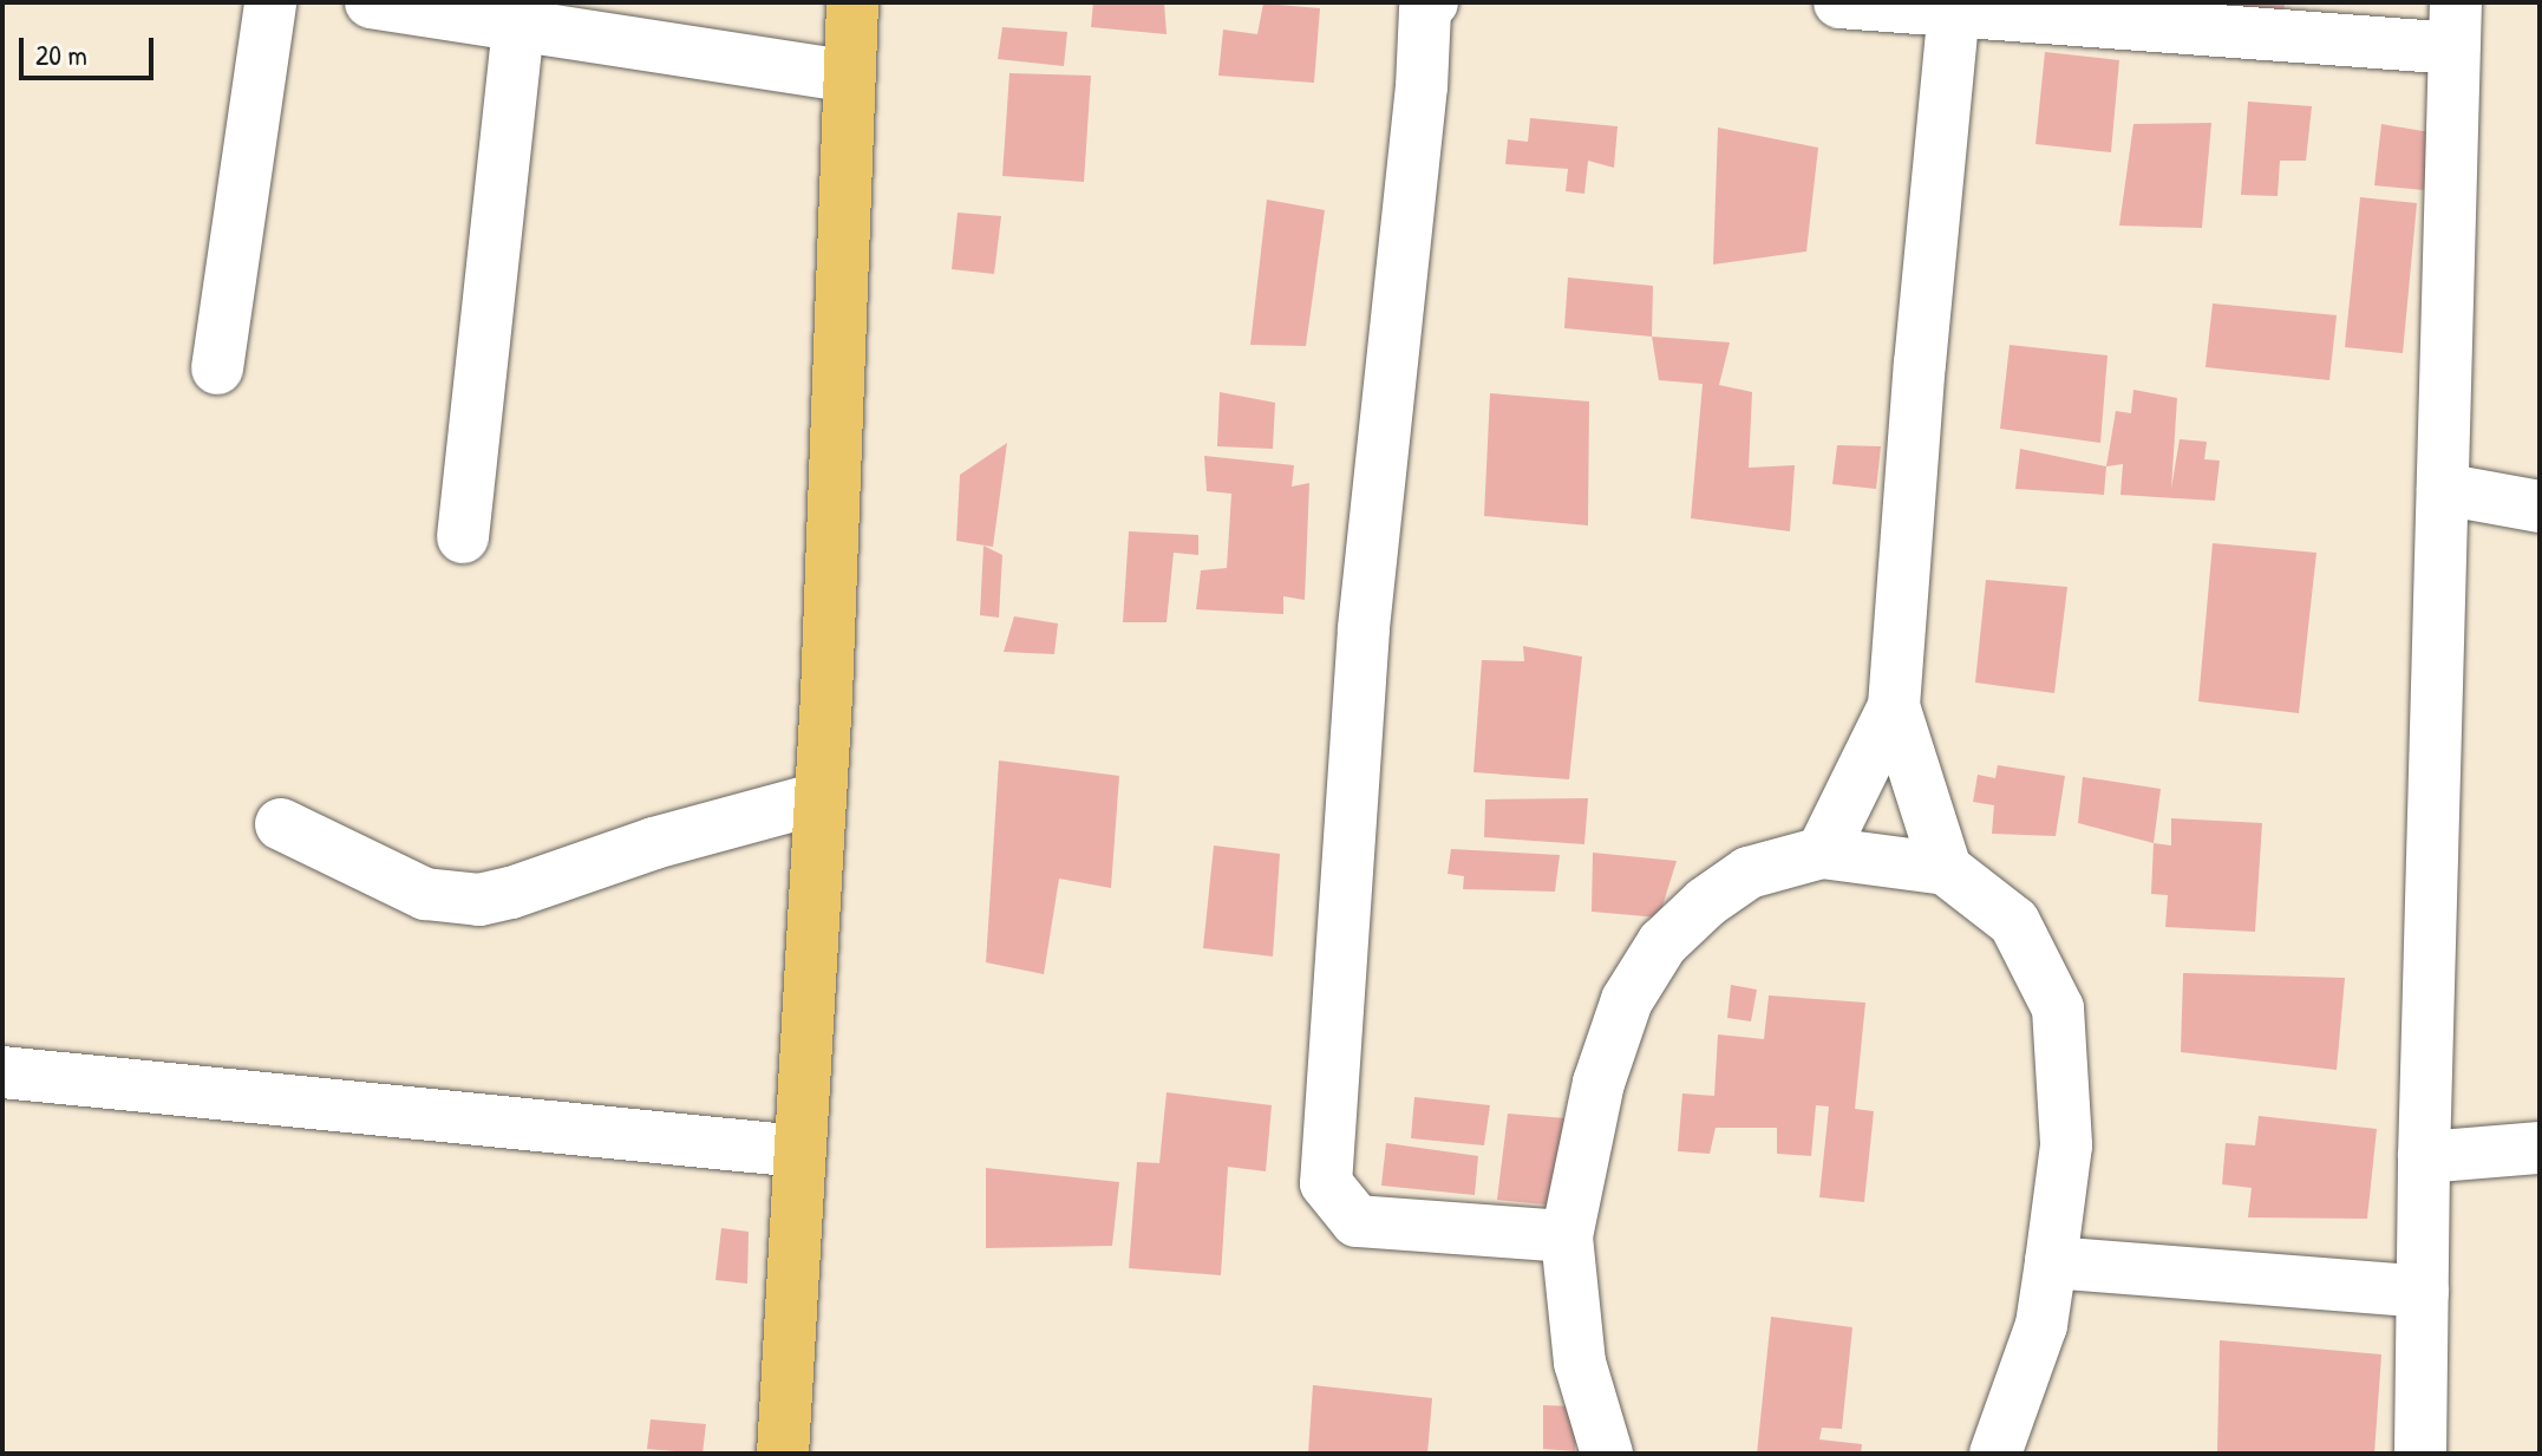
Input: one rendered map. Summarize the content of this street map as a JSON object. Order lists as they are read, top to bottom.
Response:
{
  "scale_bar": "20 m"
}
